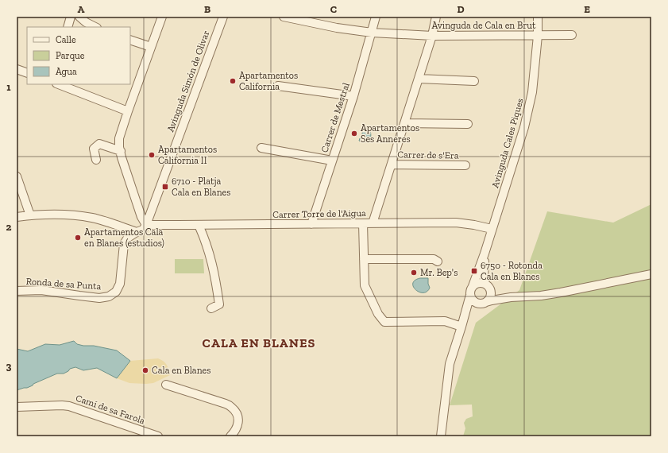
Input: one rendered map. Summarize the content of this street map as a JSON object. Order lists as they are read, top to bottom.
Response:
{
  "streets": {
    "street": [
      "Avinguda de Cala en Brut",
      "Avinguda Simón de Olivar",
      "Carrer de Mestral",
      "Avinguda Cales Piques",
      "Carrer de s'Era",
      "Carrer Torre de l'Aigua",
      "Ronda de sa Punta",
      "Camí de sa Farola"
    ]
  },
  "crossings": [
    ["Avinguda de Cala en Brut", "Carrer de Mestral"],
    ["Avinguda de Cala en Brut", "Avinguda Cales Piques"],
    ["Avinguda Simón de Olivar", "Carrer Torre de l'Aigua"],
    ["Carrer de Mestral", "Carrer Torre de l'Aigua"],
    ["Avinguda Cales Piques", "Carrer Torre de l'Aigua"]
  ],
  "districts": ["CALA EN BLANES"],
  "places": {
    "other": [
      "Apartamentos California",
      "Apartamentos Ses Anneres",
      "Apartamentos California II",
      "Apartamentos Cala en Blanes (estudios)",
      "Mr. Bep's",
      "Cala en Blanes"
    ],
    "transit": ["6710 - Platja Cala en Blanes", "6750 - Rotonda Cala en Blanes"]
  },
  "legend": ["Calle", "Parque", "Agua"],
  "grid": {
    "columns": [
      "A",
      "B",
      "C",
      "D",
      "E"
    ],
    "rows": ["1", "2", "3"]
  }
}
